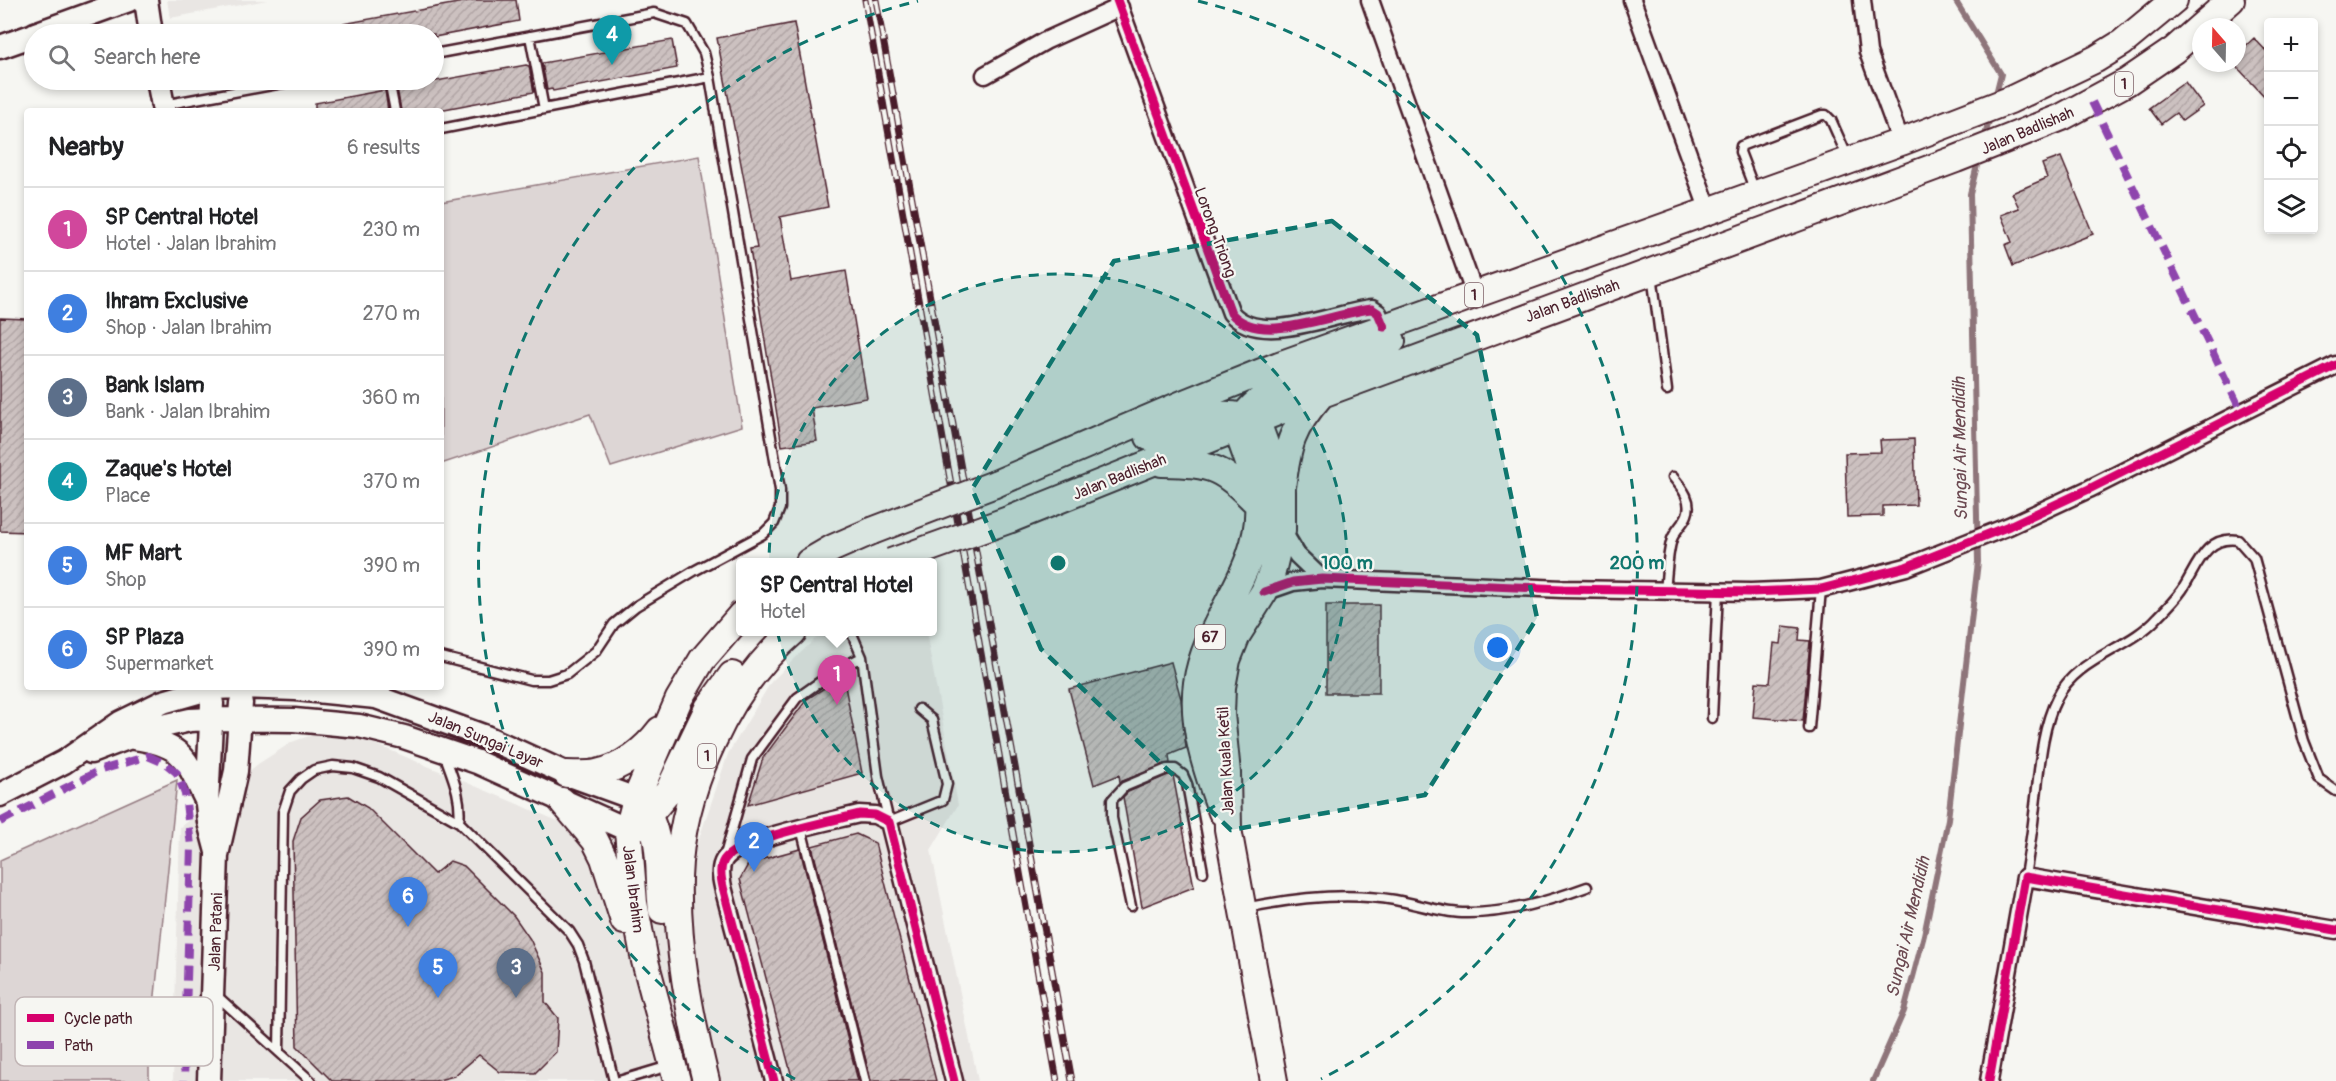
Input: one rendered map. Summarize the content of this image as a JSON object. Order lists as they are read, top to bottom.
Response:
{
  "streets": {
    "main road": [
      "1",
      "Jalan Badlishah",
      "67",
      "Jalan Sungai Layar",
      "Jalan Kuala Ketil",
      "Jalan Ibrahim",
      "Jalan Patani"
    ],
    "street": ["Lorong Triong"]
  },
  "crossings": [
    ["1", "Lorong Triong"],
    ["Jalan Badlishah", "Jalan Kuala Ketil"],
    ["Jalan Sungai Layar", "Jalan Ibrahim"],
    ["Jalan Sungai Layar", "Jalan Patani"]
  ],
  "water": ["Sungai Air Mendidih"],
  "legend": ["Cycle path", "Path"],
  "north": "top",
  "page": {
    "pins": [
      "4",
      "1",
      "2",
      "6",
      "3",
      "5"
    ],
    "map_buttons": ["+", "−"],
    "search": "Search here",
    "heading": ["Nearby", "6 results"],
    "list": [
      {
        "mark": "1",
        "name": "SP Central Hotel",
        "note": "Hotel · Jalan Ibrahim",
        "value": "230 m"
      },
      {
        "mark": "2",
        "name": "Ihram Exclusive",
        "note": "Shop · Jalan Ibrahim",
        "value": "270 m"
      },
      {
        "mark": "3",
        "name": "Bank Islam",
        "note": "Bank · Jalan Ibrahim",
        "value": "360 m"
      },
      {
        "mark": "4",
        "name": "Zaque's Hotel",
        "note": "Place",
        "value": "370 m"
      },
      {
        "mark": "5",
        "name": "MF Mart",
        "note": "Shop",
        "value": "390 m"
      },
      {
        "mark": "6",
        "name": "SP Plaza",
        "note": "Supermarket",
        "value": "390 m"
      }
    ],
    "popup": ["SP Central Hotel", "Hotel"]
  },
  "rings": ["100 m", "200 m"]
}
